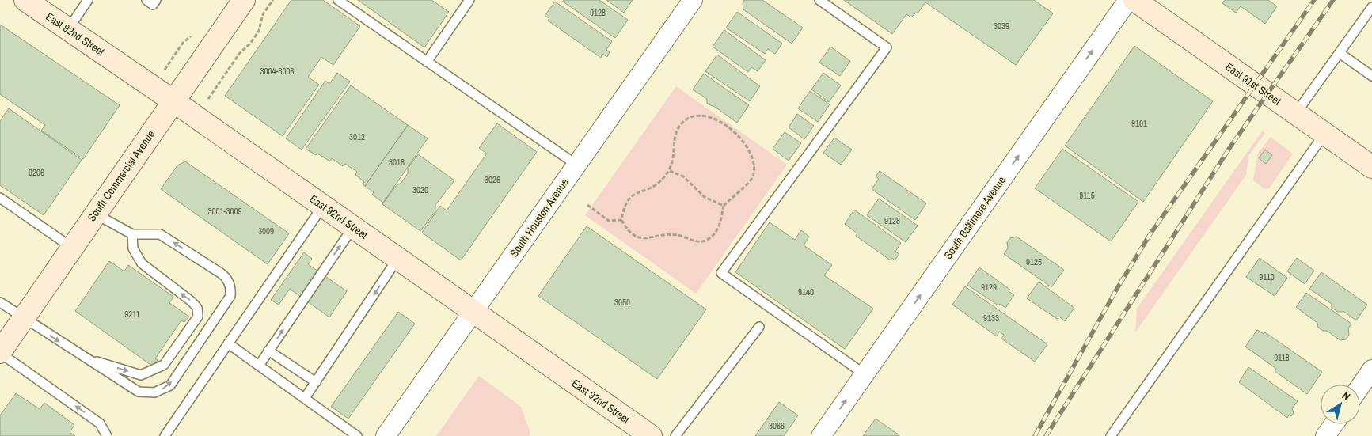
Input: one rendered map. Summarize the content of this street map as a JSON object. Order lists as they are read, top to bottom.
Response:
{
  "streets": {
    "street": [
      "East 92nd Street",
      "East 91st Street",
      "South Commercial Avenue",
      "South Houston Avenue",
      "South Baltimore Avenue"
    ]
  },
  "crossings": [
    ["East 92nd Street", "South Commercial Avenue"],
    ["East 92nd Street", "South Houston Avenue"]
  ],
  "one_way": ["South Baltimore Avenue"],
  "house_numbers": [
    "9128",
    "3039",
    "3004-3006",
    "9101",
    "3012",
    "3018",
    "9206",
    "3026",
    "3020",
    "9115",
    "3001-3009",
    "9128",
    "3009",
    "9125",
    "9110",
    "9129",
    "9140",
    "3050",
    "9211",
    "9133",
    "9118",
    "3066"
  ],
  "north": "top right"
}
